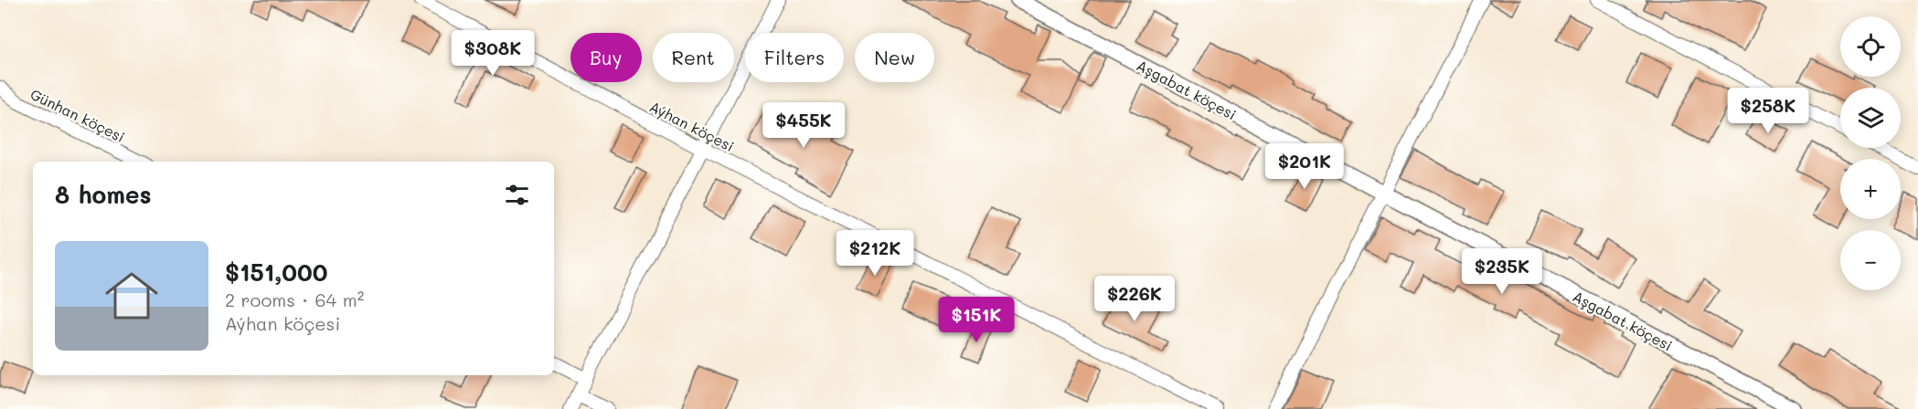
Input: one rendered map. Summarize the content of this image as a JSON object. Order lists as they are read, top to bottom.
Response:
{
  "streets": {
    "street": ["Aşgabat köçesi", "Günhan köçesi", "Aýhan köçesi"]
  },
  "page": {
    "map_buttons": ["+", "−"],
    "price": [
      "$308K",
      "$258K",
      "$455K",
      "$201K",
      "$212K",
      "$235K",
      "$226K",
      "$151K"
    ],
    "chip": [
      "Buy",
      "Rent",
      "Filters",
      "New"
    ],
    "heading": "8 homes",
    "list": [
      {
        "name": "$151,000",
        "note": "2 rooms · 64 m² · Aýhan köçesi"
      }
    ]
  }
}
